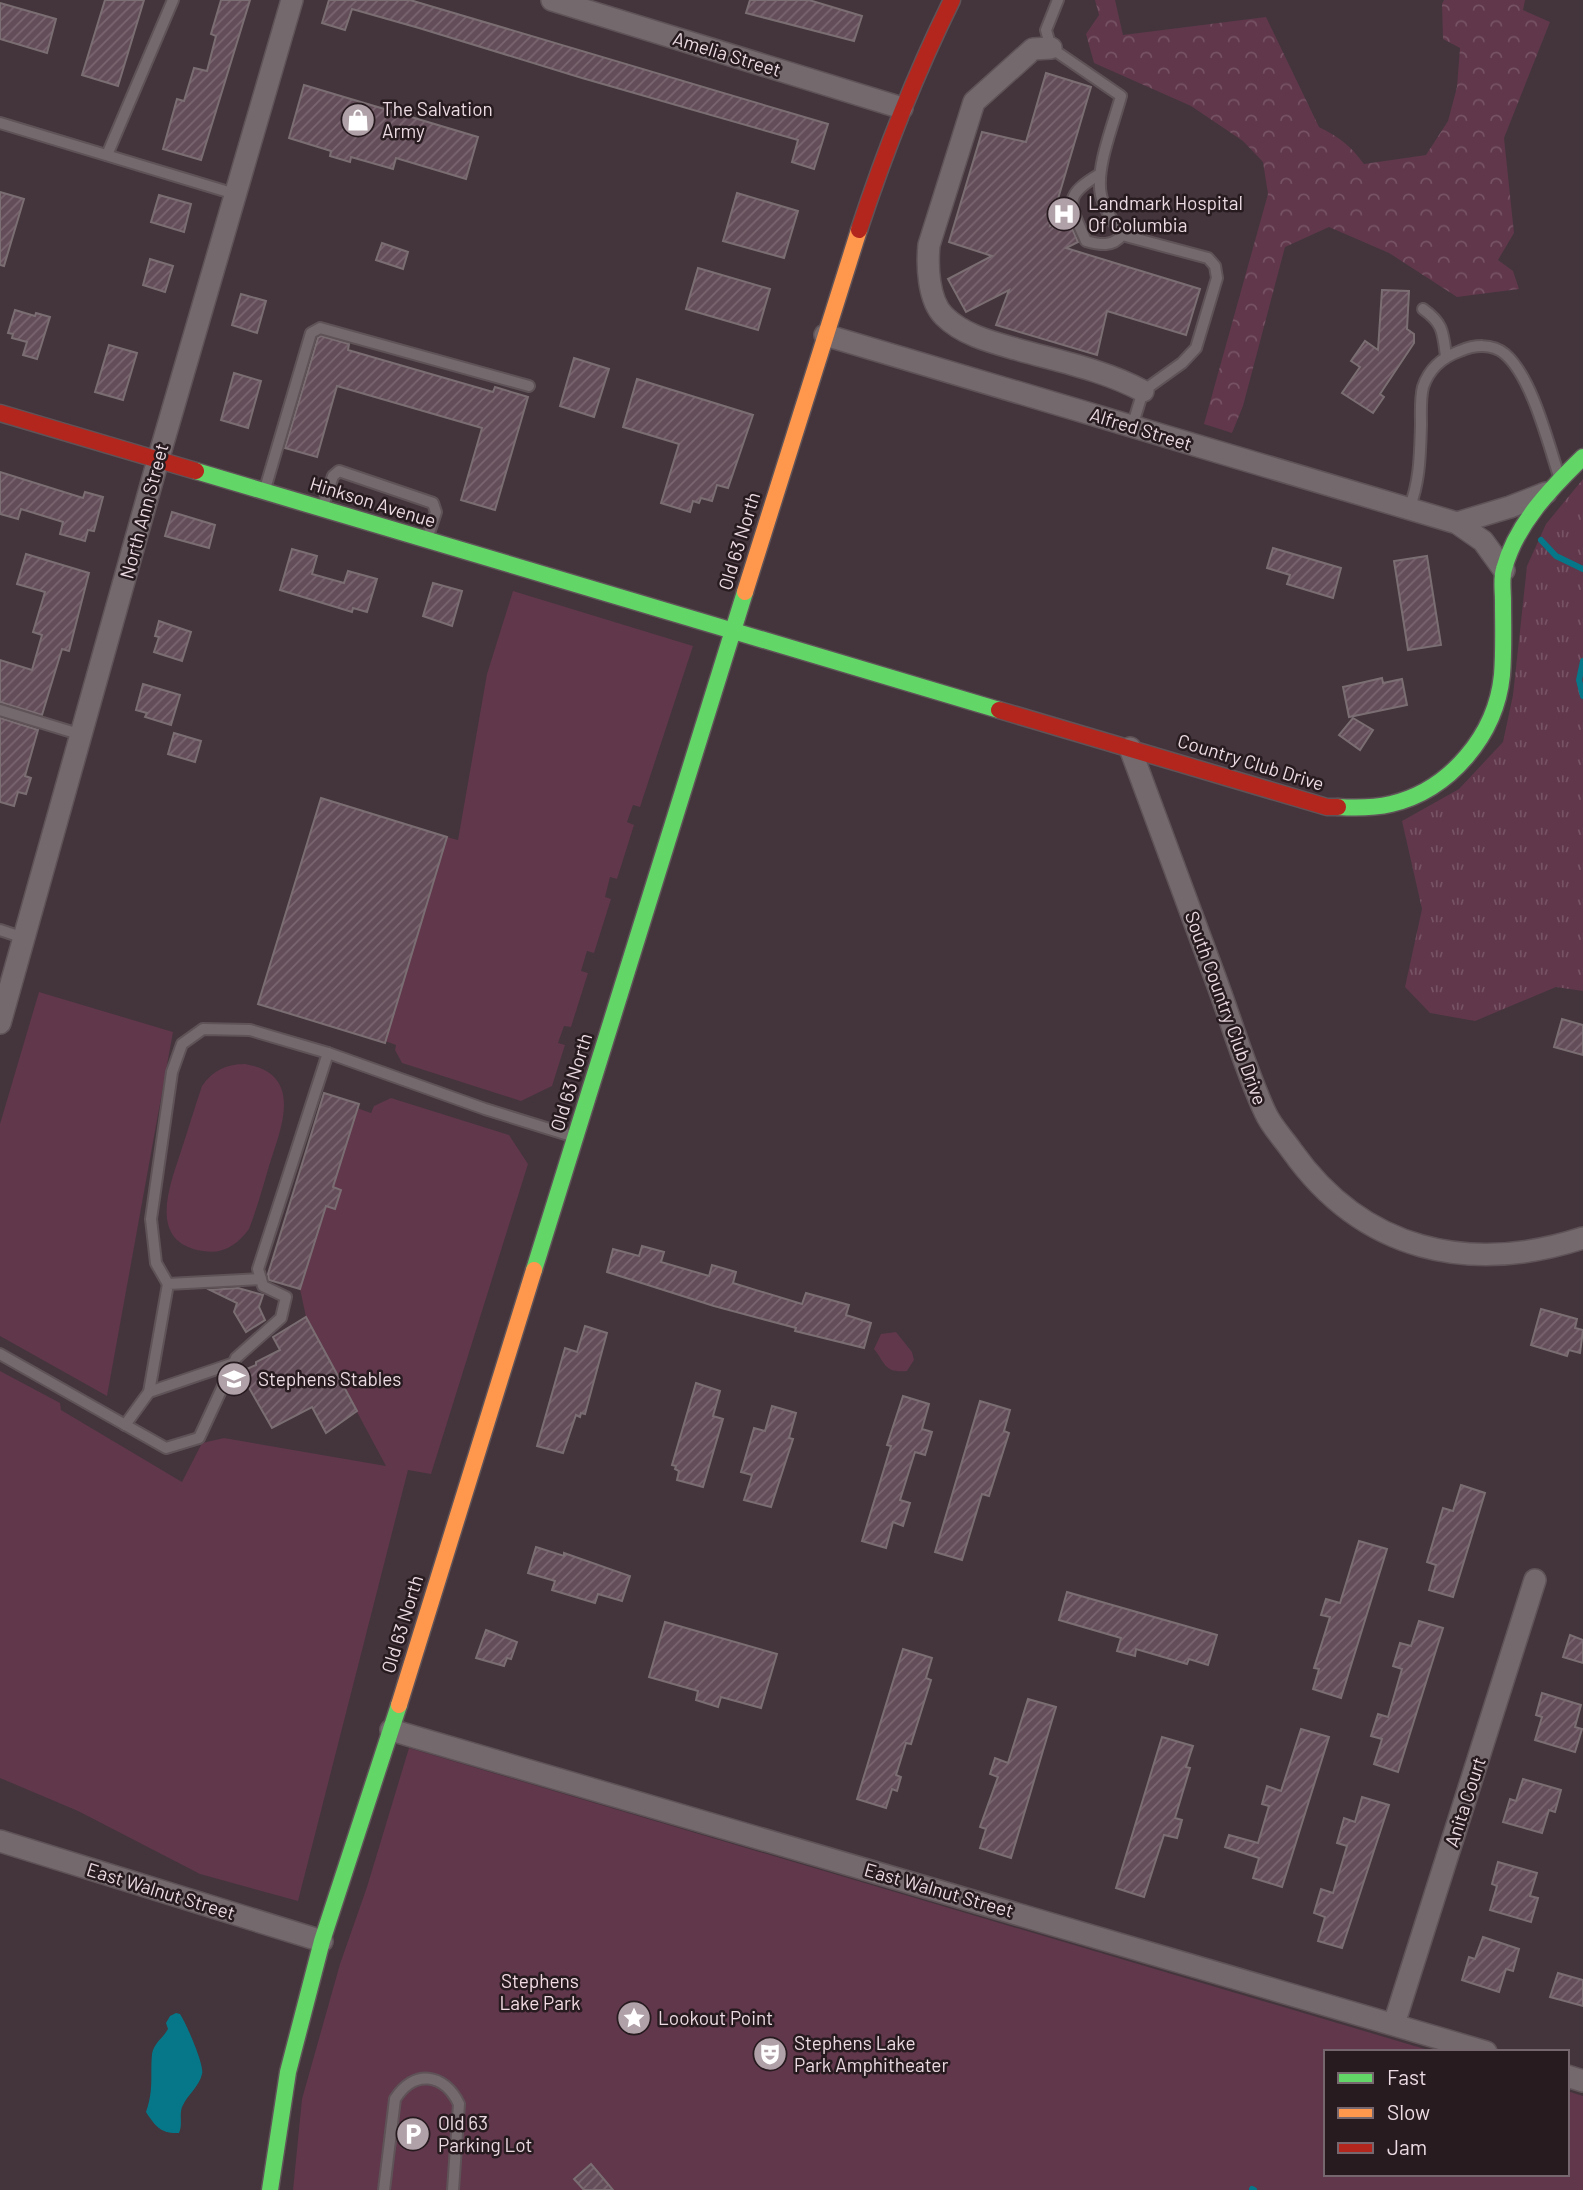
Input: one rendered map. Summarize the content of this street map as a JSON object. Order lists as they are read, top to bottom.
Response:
{
  "streets": {
    "main road": ["Hinkson Avenue", "Old 63 North", "Country Club Drive"],
    "street": [
      "Amelia Street",
      "Alfred Street",
      "North Ann Street",
      "South Country Club Drive",
      "Anita Court",
      "East Walnut Street"
    ]
  },
  "crossings": [
    ["Amelia Street", "Old 63 North"],
    ["Alfred Street", "Old 63 North"],
    ["Alfred Street", "Country Club Drive"],
    ["Hinkson Avenue", "North Ann Street"],
    ["Hinkson Avenue", "Old 63 North"],
    ["Hinkson Avenue", "Country Club Drive"],
    ["Old 63 North", "Country Club Drive"],
    ["Old 63 North", "East Walnut Street"],
    ["Country Club Drive", "South Country Club Drive"],
    ["Anita Court", "East Walnut Street"]
  ],
  "parks": ["Stephens Lake Park"],
  "places": {
    "shop": ["The Salvation Army"],
    "hospital": ["Landmark Hospital Of Columbia"],
    "school or university": ["Stephens Stables"],
    "place": ["Lookout Point"],
    "theatre": ["Stephens Lake Park Amphitheater"],
    "parking": ["Old 63 Parking Lot"]
  },
  "legend": ["Fast", "Slow", "Jam"]
}
